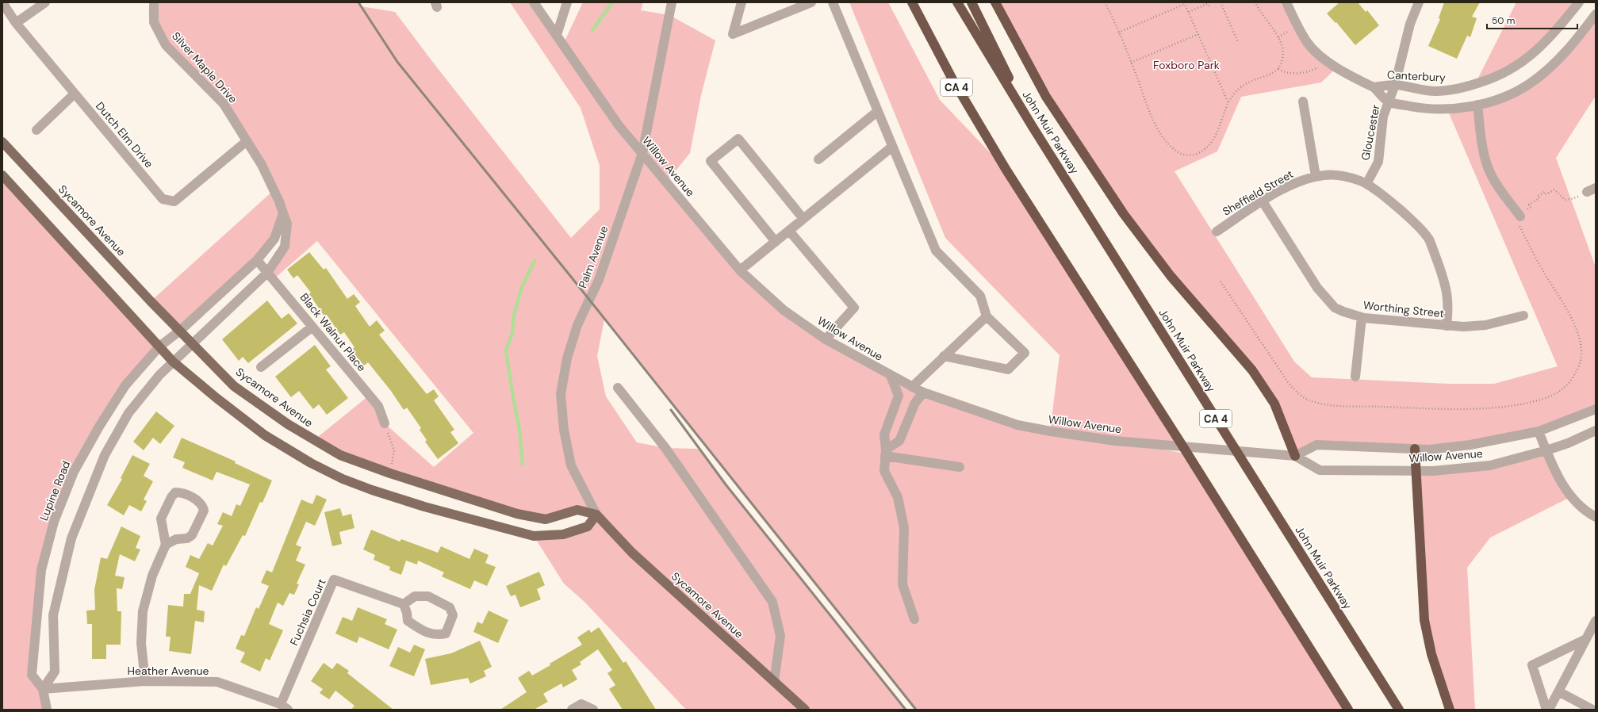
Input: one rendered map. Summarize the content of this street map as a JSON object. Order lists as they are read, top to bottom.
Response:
{
  "streets": {
    "highway": ["CA 4", "John Muir Parkway"],
    "main road": ["Sycamore Avenue"],
    "street": [
      "Silver Maple Drive",
      "Canterbury",
      "Gloucester",
      "Dutch Elm Drive",
      "Willow Avenue",
      "Sheffield Street",
      "Palm Avenue",
      "Worthing Street",
      "Black Walnut Place",
      "Lupine Road",
      "Fuchsia Court",
      "Heather Avenue"
    ]
  },
  "crossings": [
    ["Silver Maple Drive", "Dutch Elm Drive"],
    ["Silver Maple Drive", "Sycamore Avenue"],
    ["Silver Maple Drive", "Black Walnut Place"],
    ["Canterbury", "Gloucester"],
    ["Gloucester", "Sheffield Street"],
    ["Willow Avenue", "Palm Avenue"],
    ["Sheffield Street", "Worthing Street"],
    ["Sycamore Avenue", "Palm Avenue"],
    ["Sycamore Avenue", "Lupine Road"],
    ["Lupine Road", "Heather Avenue"],
    ["Fuchsia Court", "Heather Avenue"]
  ],
  "parks": ["Foxboro Park"],
  "scale_bar": "50 m"
}
